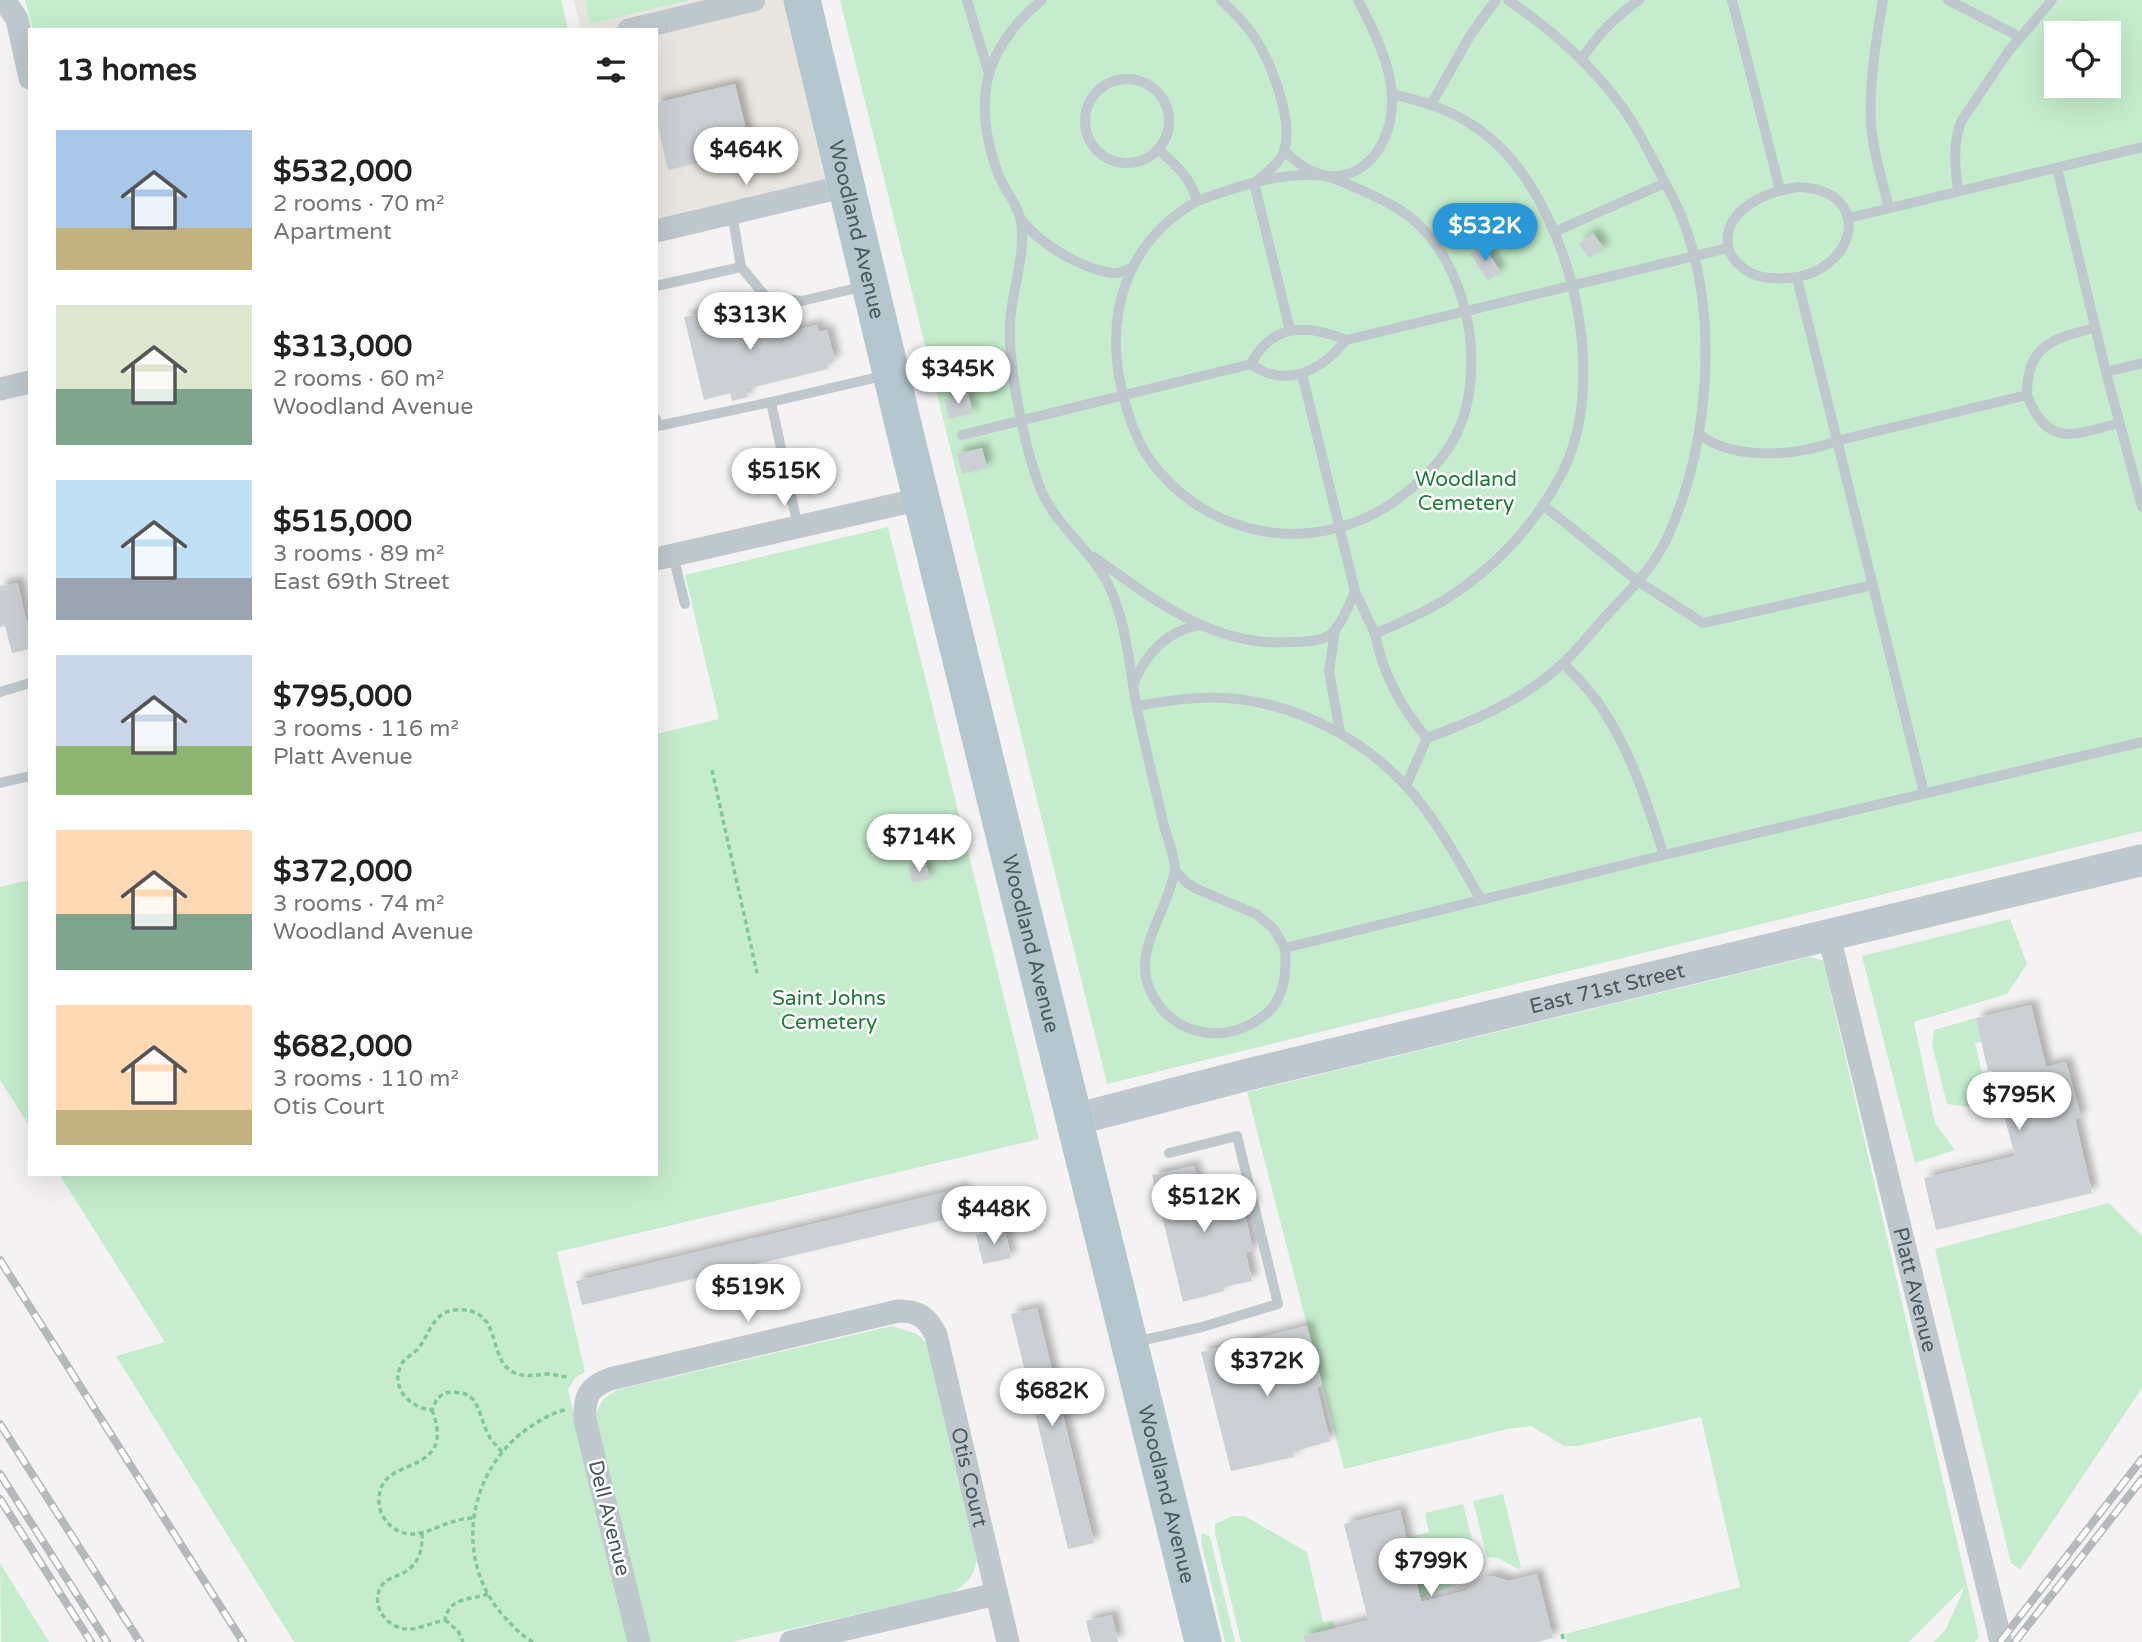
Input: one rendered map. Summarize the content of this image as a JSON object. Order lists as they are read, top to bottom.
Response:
{
  "streets": {
    "main road": ["Woodland Avenue"],
    "street": [
      "East 71st Street",
      "Platt Avenue",
      "Otis Court",
      "Dell Avenue"
    ]
  },
  "crossings": [
    ["Woodland Avenue", "East 71st Street"],
    ["East 71st Street", "Platt Avenue"],
    ["Otis Court", "Dell Avenue"]
  ],
  "parks": ["Woodland Cemetery", "Saint Johns Cemetery"],
  "page": {
    "heading": "13 homes",
    "list": [
      {
        "name": "$532,000",
        "note": "2 rooms · 70 m² · Apartment"
      },
      {
        "name": "$313,000",
        "note": "2 rooms · 60 m² · Woodland Avenue"
      },
      {
        "name": "$515,000",
        "note": "3 rooms · 89 m² · East 69th Street"
      },
      {
        "name": "$795,000",
        "note": "3 rooms · 116 m² · Platt Avenue"
      },
      {
        "name": "$372,000",
        "note": "3 rooms · 74 m² · Woodland Avenue"
      },
      {
        "name": "$682,000",
        "note": "3 rooms · 110 m² · Otis Court"
      }
    ],
    "price": [
      "$464K",
      "$532K",
      "$313K",
      "$345K",
      "$515K",
      "$714K",
      "$795K",
      "$512K",
      "$448K",
      "$519K",
      "$372K",
      "$682K",
      "$799K"
    ]
  }
}
